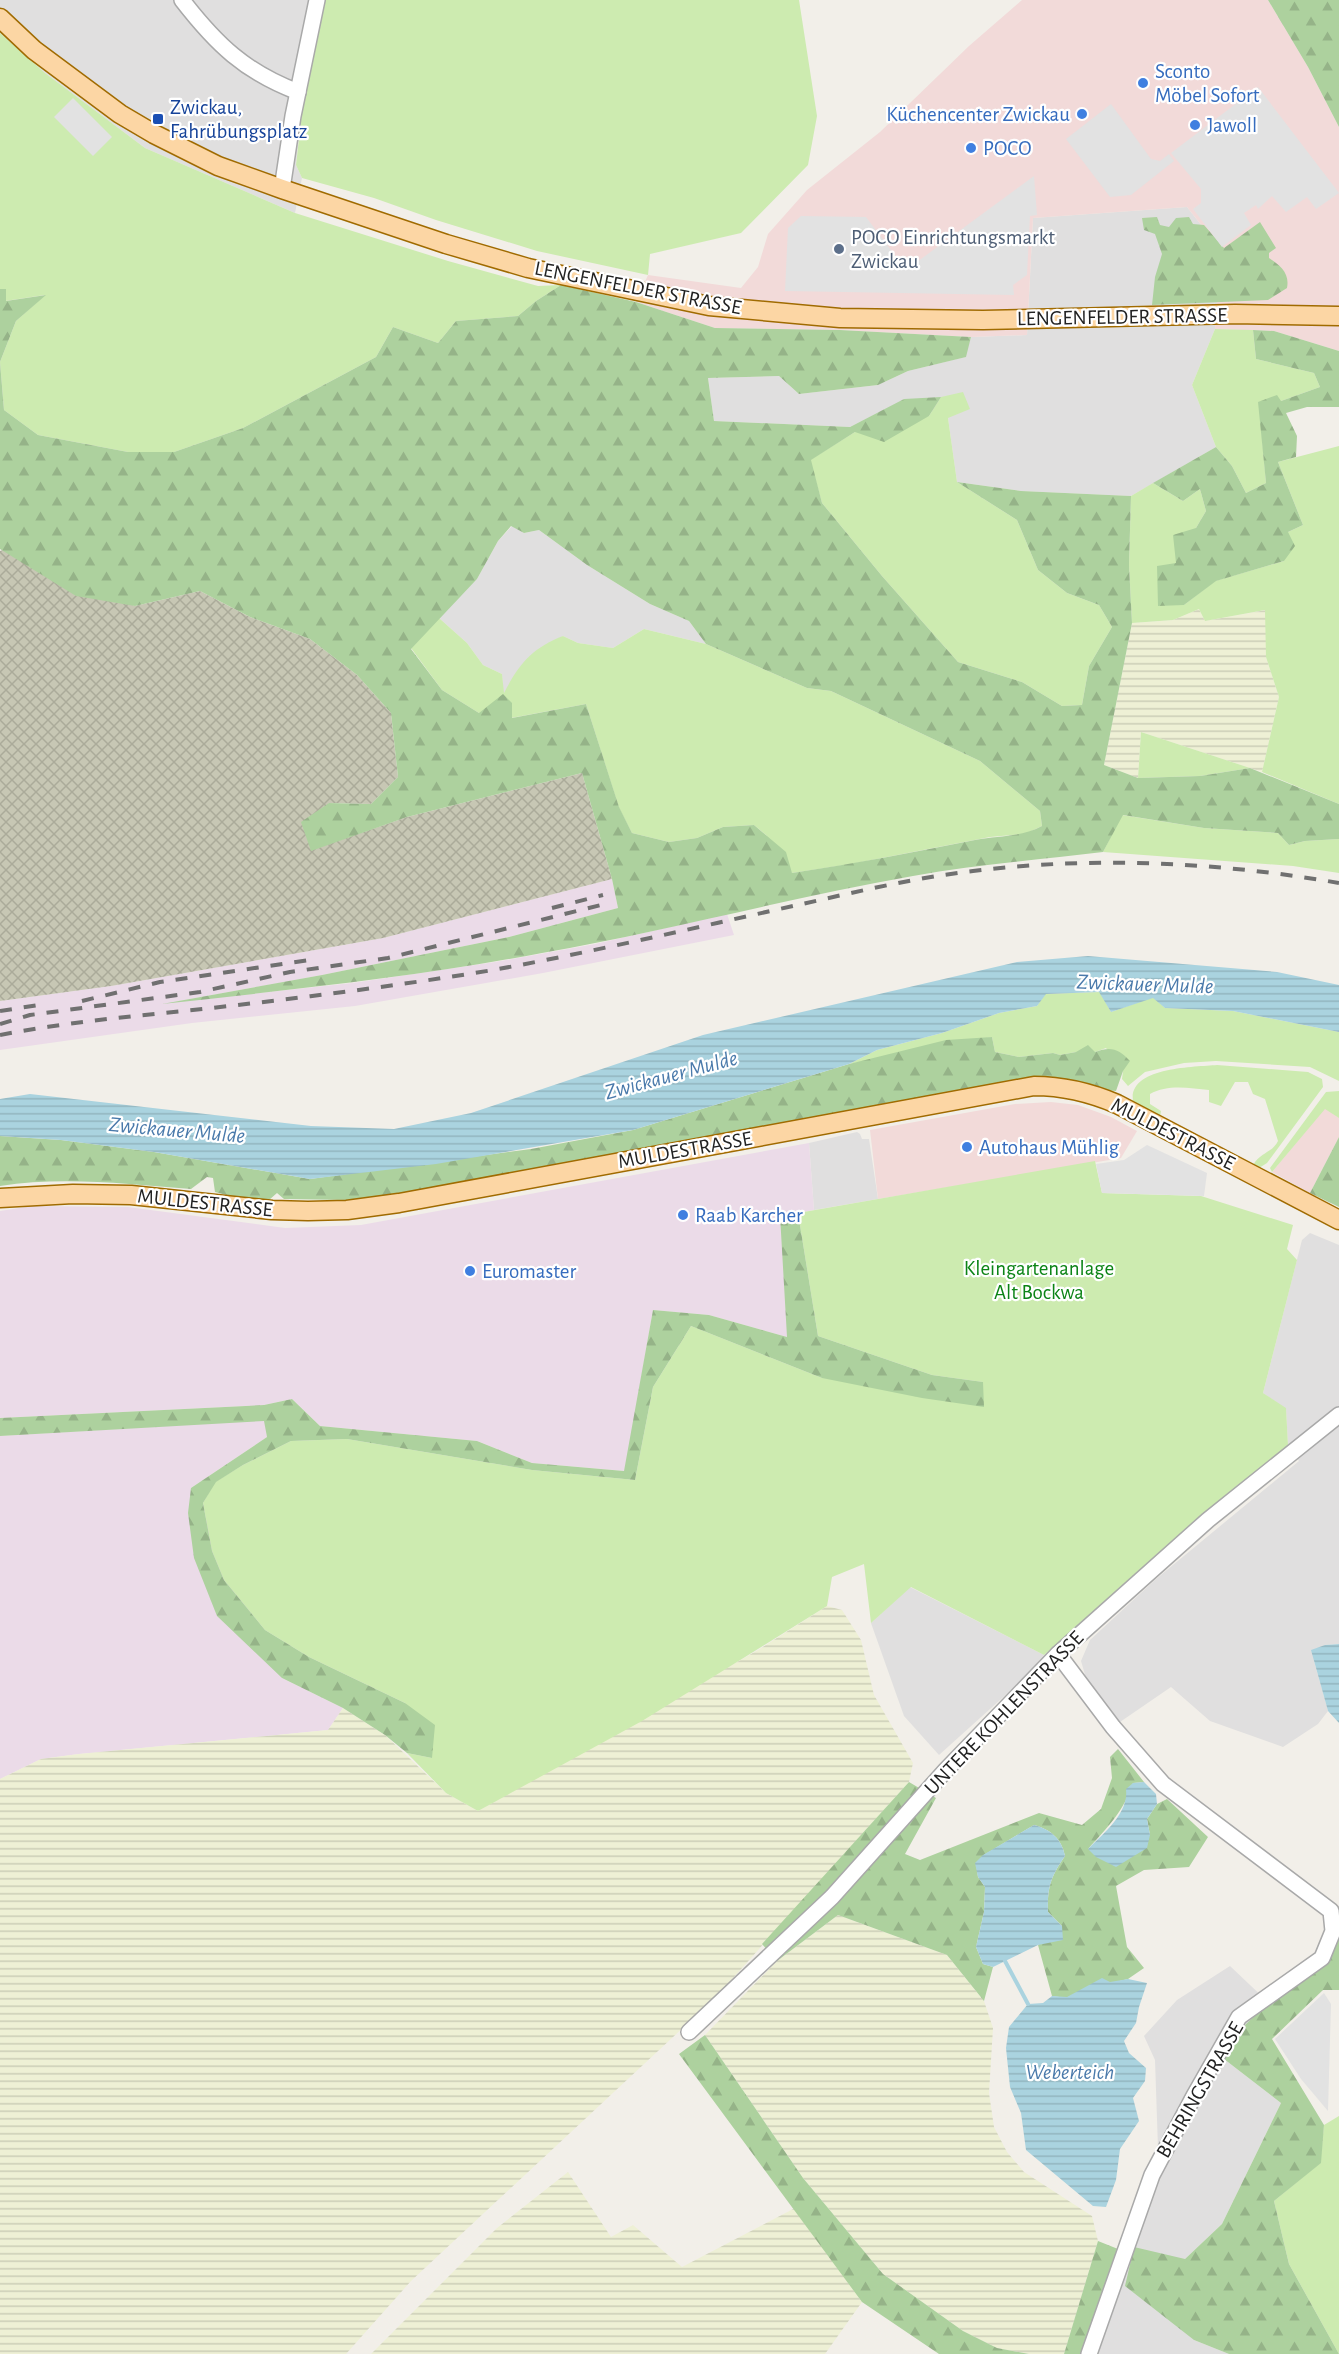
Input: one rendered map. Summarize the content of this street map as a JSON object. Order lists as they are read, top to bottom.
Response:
{
  "streets": {
    "main road": ["LENGENFELDER STRASSE", "MULDESTRASSE"],
    "street": ["UNTERE KOHLENSTRASSE", "BEHRINGSTRASSE"]
  },
  "crossings": [
    ["UNTERE KOHLENSTRASSE", "BEHRINGSTRASSE"]
  ],
  "water": ["Zwickauer Mulde", "Weberteich"],
  "parks": ["Kleingartenanlage Alt Bockwa"],
  "places": {
    "other": [
      "Sconto Möbel Sofort",
      "Küchencenter Zwickau",
      "Jawoll",
      "POCO",
      "POCO Einrichtungsmarkt Zwickau",
      "Autohaus Mühlig",
      "Raab Karcher",
      "Euromaster"
    ],
    "transit": ["Zwickau, Fahrübungsplatz"]
  }
}
